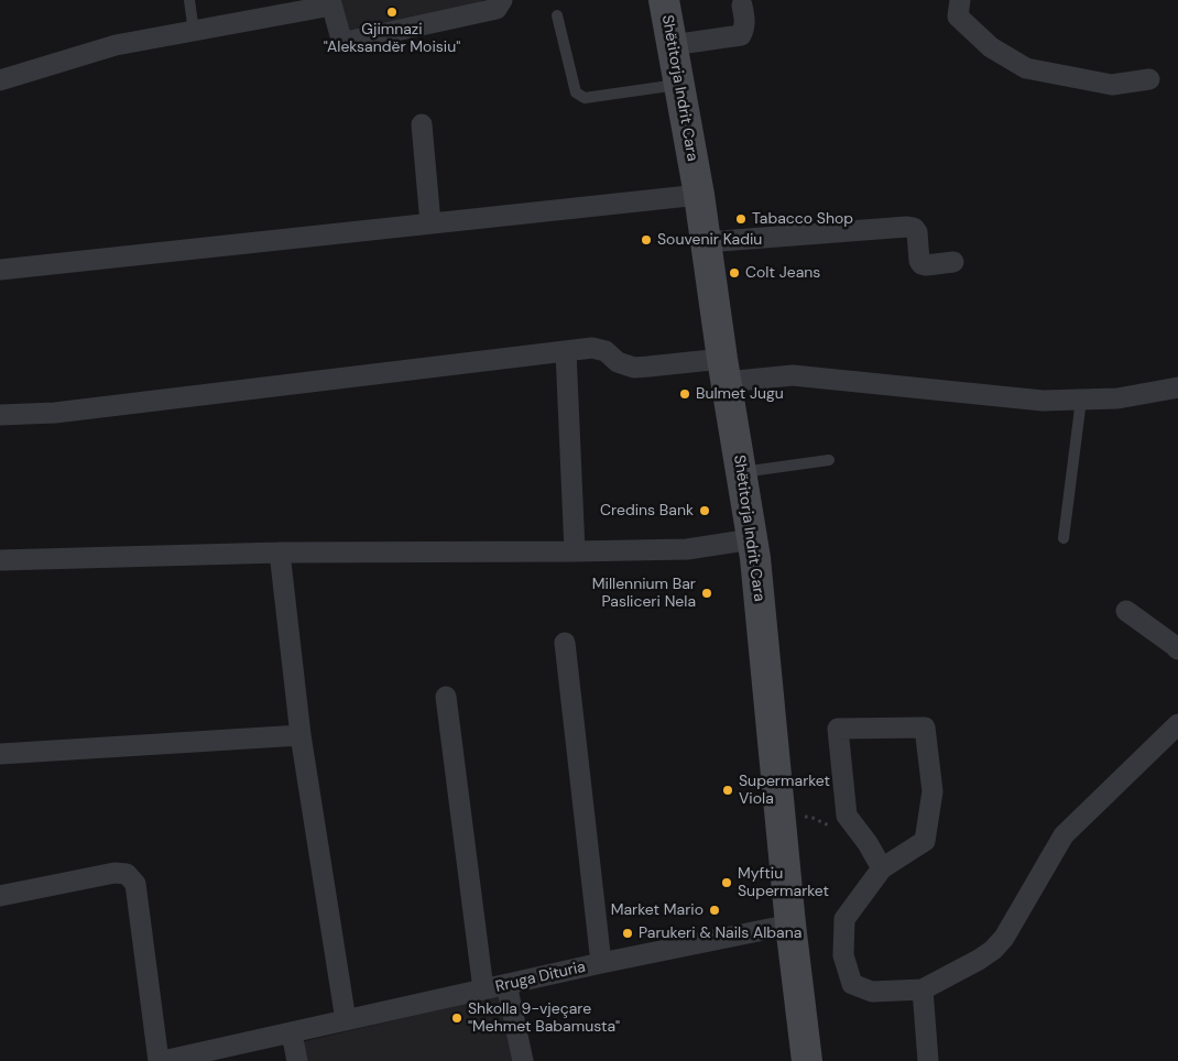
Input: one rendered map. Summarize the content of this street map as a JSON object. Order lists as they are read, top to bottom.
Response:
{
  "streets": {
    "main road": ["Shëtitorja Indrit Cara"],
    "street": ["Rruga Dituria"]
  },
  "crossings": [
    ["Shëtitorja Indrit Cara", "Rruga Dituria"]
  ],
  "places": [
    "Gjimnazi \"Aleksandër Moisiu\"",
    "Tabacco Shop",
    "Souvenir Kadiu",
    "Colt Jeans",
    "Bulmet Jugu",
    "Credins Bank",
    "Millennium Bar Pasliceri Nela",
    "Supermarket Viola",
    "Myftiu Supermarket",
    "Market Mario",
    "Parukeri & Nails Albana",
    "Shkolla 9-vjeçare \"Mehmet Babamusta\""
  ]
}
